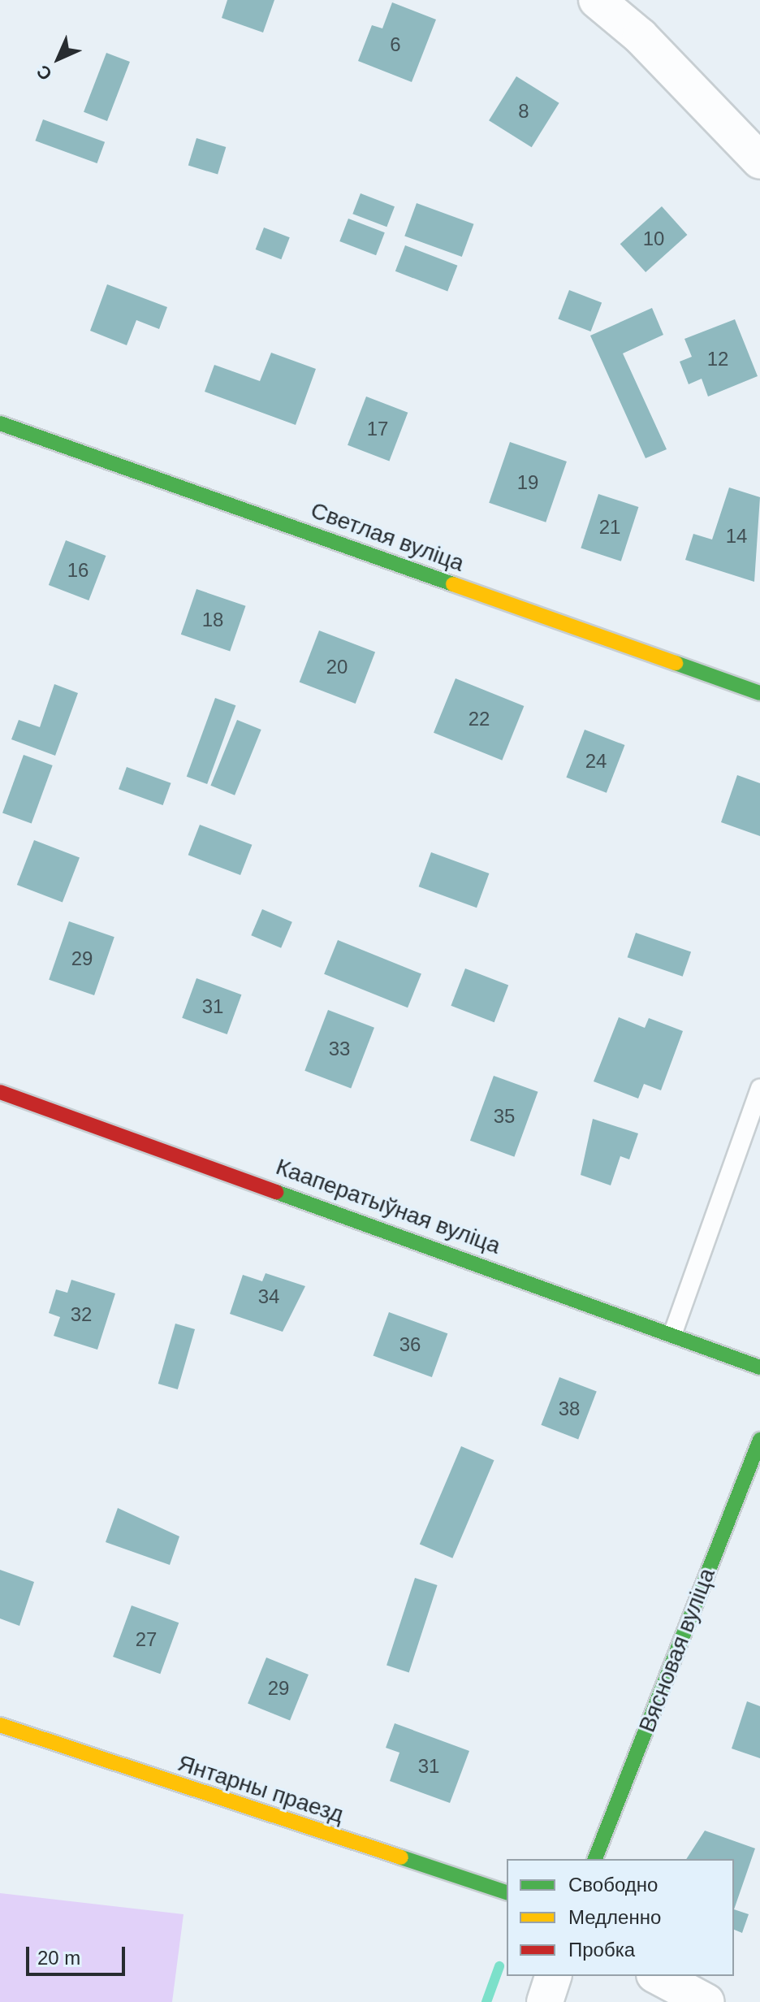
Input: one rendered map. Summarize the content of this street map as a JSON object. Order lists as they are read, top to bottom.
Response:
{
  "streets": {
    "street": [
      "Светлая вуліца",
      "Кааператыўная вуліца",
      "Вясновая вуліца",
      "Янтарны праезд"
    ]
  },
  "house_numbers": [
    "6",
    "8",
    "10",
    "12",
    "17",
    "19",
    "21",
    "14",
    "16",
    "18",
    "20",
    "22",
    "24",
    "29",
    "31",
    "33",
    "35",
    "34",
    "32",
    "36",
    "38",
    "27",
    "29",
    "31"
  ],
  "legend": ["Свободно", "Медленно", "Пробка"],
  "scale_bar": "20 m",
  "north": "bottom left"
}
